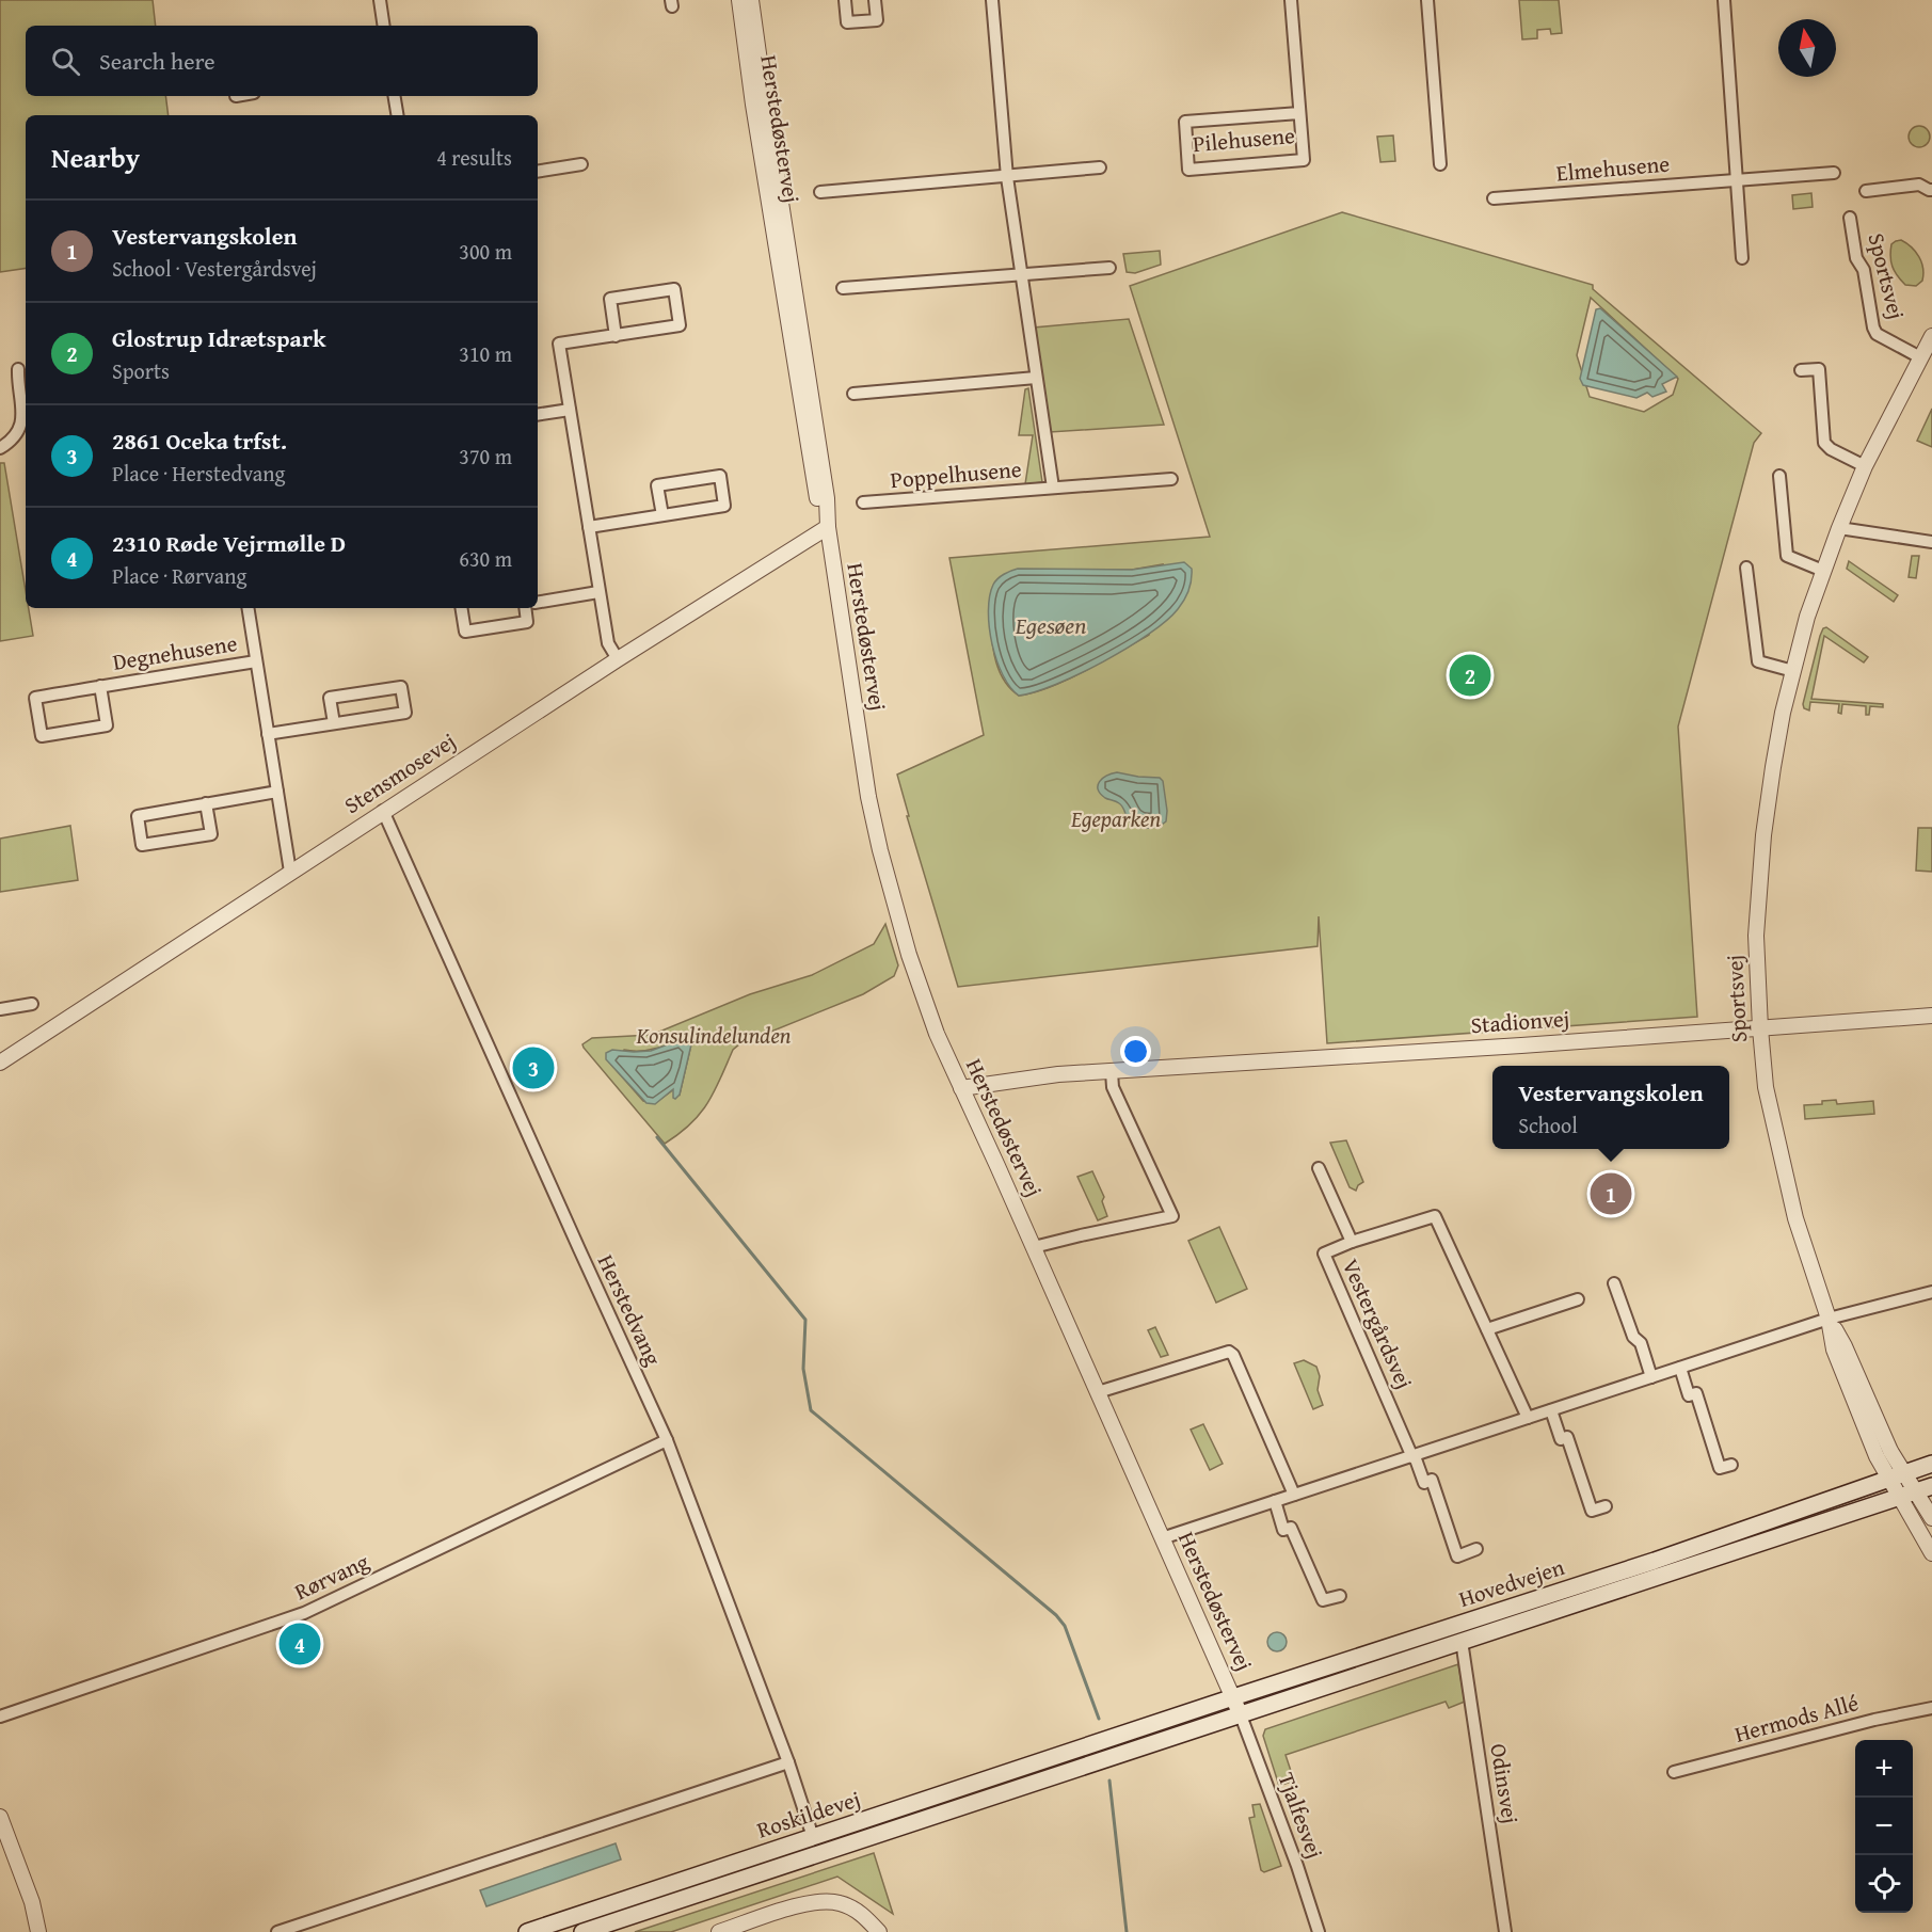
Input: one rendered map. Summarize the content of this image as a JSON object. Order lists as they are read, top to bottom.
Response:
{
  "streets": {
    "main road": ["Hovedvejen", "Roskildevej"],
    "street": [
      "Herstedøstervej",
      "Pilehusene",
      "Elmehusene",
      "Sportsvej",
      "Poppelhusene",
      "Degnehusene",
      "Stensmosevej",
      "Stadionvej",
      "Herstedvang",
      "Vestergårdsvej",
      "Rørvang",
      "Hermods Allé",
      "Odinsvej",
      "Tjalfesvej"
    ]
  },
  "crossings": [
    ["Herstedøstervej", "Stensmosevej"],
    ["Herstedøstervej", "Stadionvej"],
    ["Herstedøstervej", "Hovedvejen"],
    ["Herstedøstervej", "Tjalfesvej"],
    ["Sportsvej", "Stadionvej"],
    ["Sportsvej", "Hovedvejen"],
    ["Degnehusene", "Stensmosevej"],
    ["Stensmosevej", "Herstedvang"],
    ["Herstedvang", "Rørvang"],
    ["Herstedvang", "Roskildevej"],
    ["Hovedvejen", "Odinsvej"],
    ["Hovedvejen", "Roskildevej"],
    ["Hovedvejen", "Tjalfesvej"]
  ],
  "water": ["Egesøen"],
  "parks": ["Egeparken", "Konsulindelunden"],
  "north": "top",
  "page": {
    "search": "Search here",
    "heading": ["Nearby", "4 results"],
    "list": [
      {
        "mark": "1",
        "name": "Vestervangskolen",
        "note": "School · Vestergårdsvej",
        "value": "300 m"
      },
      {
        "mark": "2",
        "name": "Glostrup Idrætspark",
        "note": "Sports",
        "value": "310 m"
      },
      {
        "mark": "3",
        "name": "2861 Oceka trfst.",
        "note": "Place · Herstedvang",
        "value": "370 m"
      },
      {
        "mark": "4",
        "name": "2310 Røde Vejrmølle D",
        "note": "Place · Rørvang",
        "value": "630 m"
      }
    ],
    "pins": [
      "2",
      "3",
      "1",
      "4"
    ],
    "popup": ["Vestervangskolen", "School"],
    "map_buttons": ["+", "−"]
  }
}
